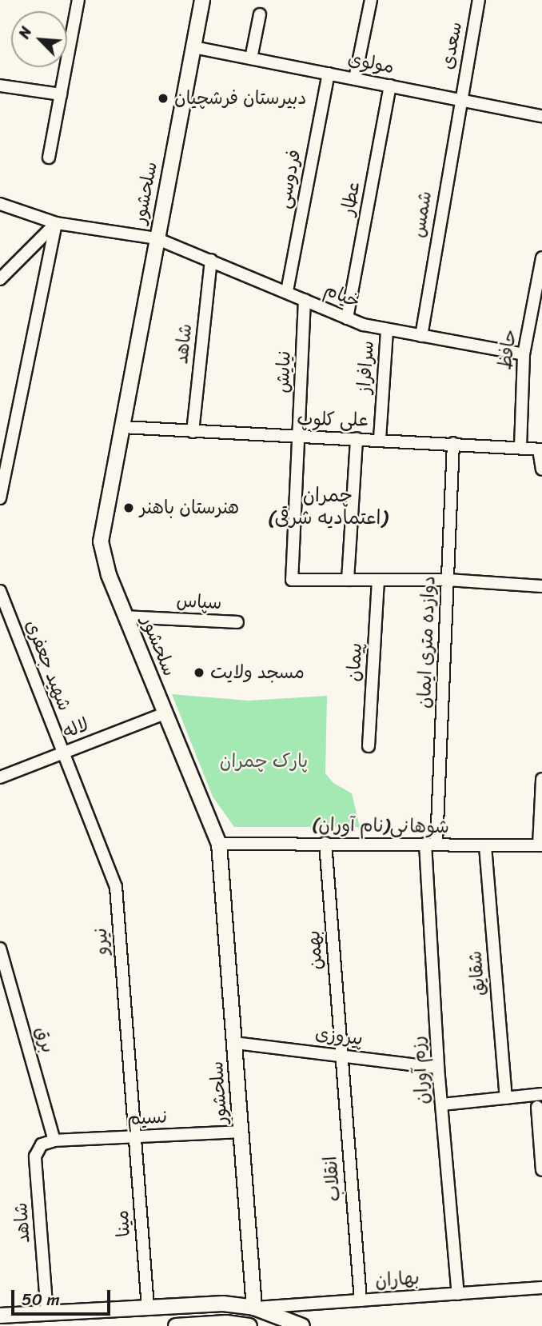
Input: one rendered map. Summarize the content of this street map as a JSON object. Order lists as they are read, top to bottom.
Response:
{
  "streets": {
    "street": [
      "سعدی",
      "مولوی",
      "فردوسی",
      "سلحشور",
      "عطار",
      "شمس",
      "خیام",
      "شاهد",
      "حافظ",
      "سرافراز",
      "نیایش",
      "علی کلوپ",
      "سپاس",
      "دوازده متری ایمان",
      "پیمان",
      "شهید جعفری",
      "لاله",
      "شوهانی(نام آوران)",
      "نیرو",
      "بهمن",
      "شقایق",
      "پیروزی",
      "برق",
      "رزم آوران",
      "نسیم",
      "انقلاب",
      "مینا",
      "بهاران"
    ]
  },
  "crossings": [
    ["سعدی", "مولوی"],
    ["سعدی", "شمس"],
    ["مولوی", "فردوسی"],
    ["مولوی", "سلحشور"],
    ["مولوی", "عطار"],
    ["مولوی", "شمس"],
    ["فردوسی", "خیام"],
    ["سلحشور", "خیام"],
    ["سلحشور", "علی کلوپ"],
    ["سلحشور", "سپاس"],
    ["سلحشور", "لاله"],
    ["سلحشور", "شوهانی(نام آوران)"],
    ["سلحشور", "پیروزی"],
    ["سلحشور", "نسیم"],
    ["سلحشور", "بهاران"],
    ["عطار", "خیام"],
    ["شمس", "خیام"],
    ["خیام", "شاهد"],
    ["خیام", "حافظ"],
    ["خیام", "سرافراز"],
    ["خیام", "نیایش"],
    ["شاهد", "علی کلوپ"],
    ["شاهد", "برق"],
    ["شاهد", "نسیم"],
    ["حافظ", "علی کلوپ"],
    ["سرافراز", "علی کلوپ"],
    ["نیایش", "علی کلوپ"],
    ["علی کلوپ", "دوازده متری ایمان"],
    ["دوازده متری ایمان", "شوهانی(نام آوران)"],
    ["دوازده متری ایمان", "رزم آوران"],
    ["شهید جعفری", "لاله"],
    ["شهید جعفری", "نیرو"],
    ["لاله", "نیرو"],
    ["شوهانی(نام آوران)", "بهمن"],
    ["شوهانی(نام آوران)", "شقایق"],
    ["شوهانی(نام آوران)", "رزم آوران"],
    ["نیرو", "نسیم"],
    ["نیرو", "مینا"],
    ["بهمن", "پیروزی"],
    ["بهمن", "انقلاب"],
    ["پیروزی", "رزم آوران"],
    ["پیروزی", "انقلاب"],
    ["برق", "نسیم"],
    ["رزم آوران", "بهاران"],
    ["نسیم", "مینا"],
    ["انقلاب", "بهاران"]
  ],
  "districts": ["چمران (اعتمادیه شرقی)"],
  "parks": ["پارک چمران"],
  "places": ["دبیرستان فرشچیان", "هنرستان باهنر", "مسجد ولایت"],
  "scale_bar": "50 m",
  "north": "top left"
}
